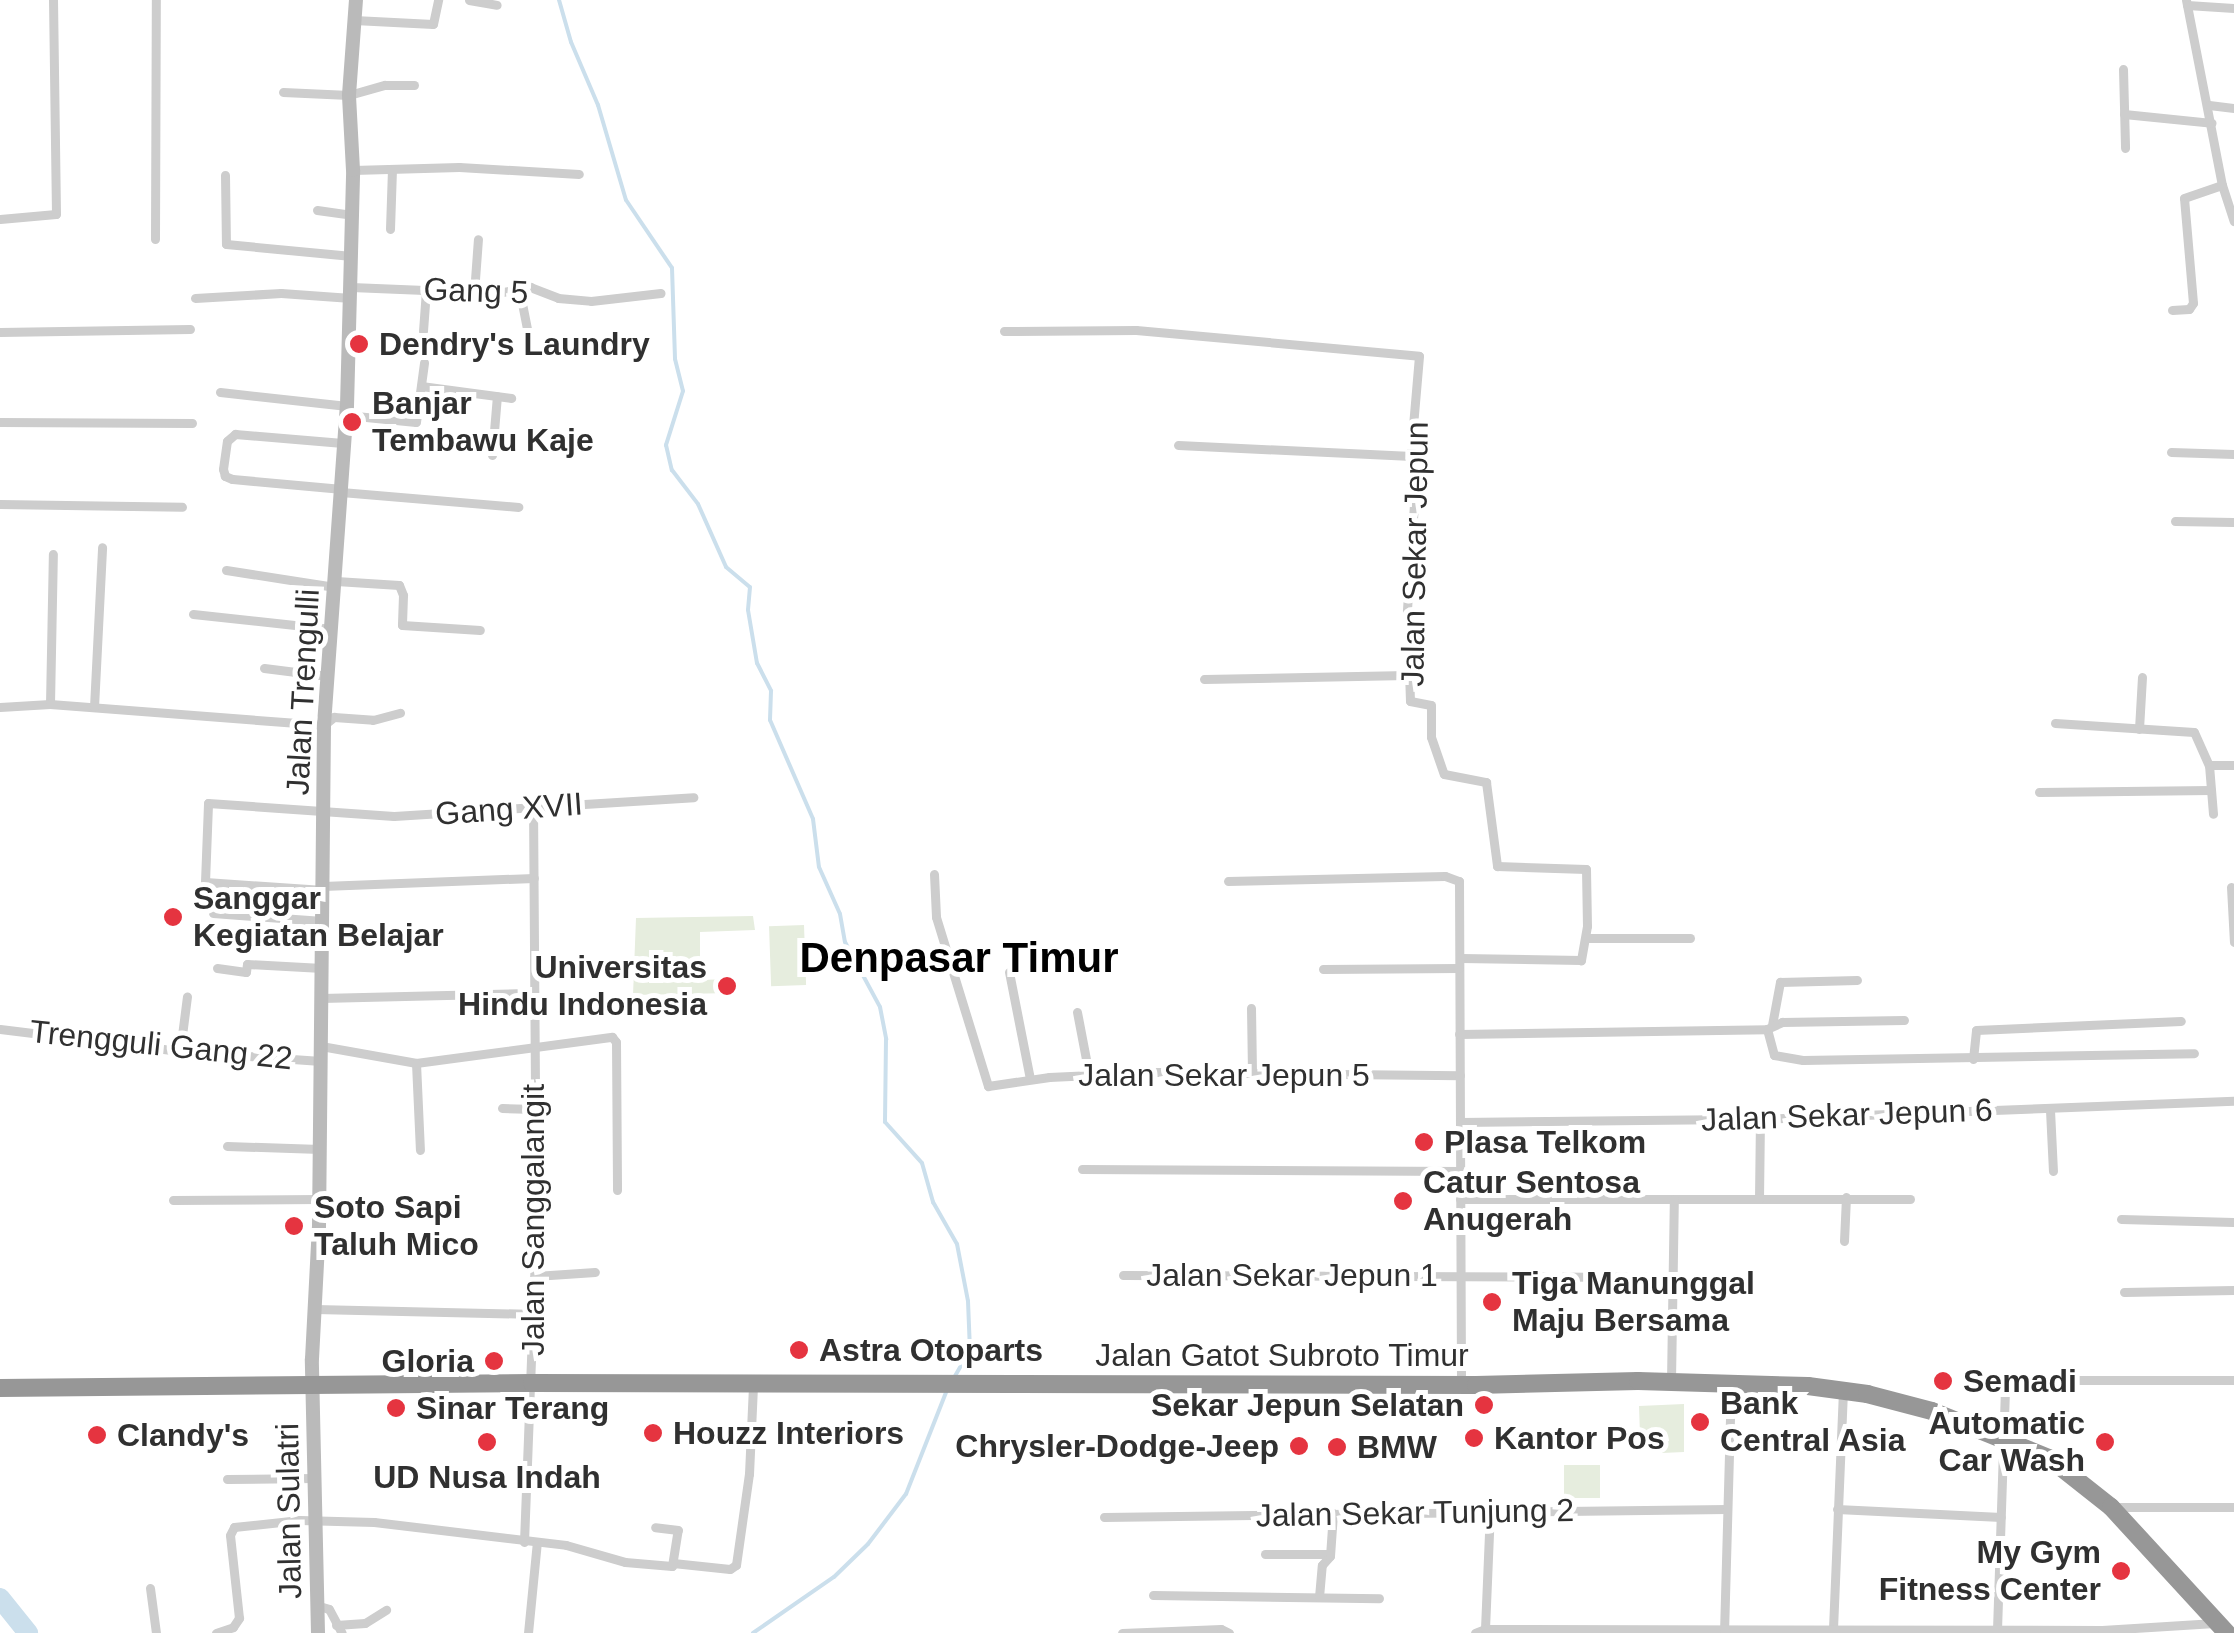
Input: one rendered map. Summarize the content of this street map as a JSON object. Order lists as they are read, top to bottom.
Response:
{
  "streets": {
    "highway": ["Jalan Gatot Subroto Timur"],
    "main road": ["Jalan Trengulli", "Jalan Sulatri"],
    "street": [
      "Gang 5",
      "Jalan Sekar Jepun",
      "Gang XVII",
      "Trengguli Gang 22",
      "Jalan Sekar Jepun 5",
      "Jalan Sekar Jepun 6",
      "Jalan Sanggalangit",
      "Jalan Sekar Jepun 1",
      "Jalan Sekar Tunjung 2"
    ]
  },
  "crossings": [
    ["Gang 5", "Jalan Trengulli"],
    ["Jalan Trengulli", "Gang XVII"],
    ["Jalan Trengulli", "Trengguli Gang 22"],
    ["Jalan Trengulli", "Jalan Sanggalangit"],
    ["Jalan Trengulli", "Jalan Gatot Subroto Timur"],
    ["Jalan Trengulli", "Jalan Sulatri"],
    ["Trengguli Gang 22", "Jalan Sanggalangit"],
    ["Jalan Sanggalangit", "Jalan Gatot Subroto Timur"],
    ["Jalan Gatot Subroto Timur", "Jalan Sulatri"]
  ],
  "districts": ["Denpasar Timur"],
  "places": [
    "Dendry's Laundry",
    "Banjar Tembawu Kaje",
    "Sanggar Kegiatan Belajar",
    "Universitas Hindu Indonesia",
    "Plasa Telkom",
    "Catur Sentosa Anugerah",
    "Soto Sapi Taluh Mico",
    "Tiga Manunggal Maju Bersama",
    "Astra Otoparts",
    "Gloria",
    "Semadi",
    "Sekar Jepun Selatan",
    "Sinar Terang",
    "Bank Central Asia",
    "Houzz Interiors",
    "Clandy's",
    "Kantor Pos",
    "UD Nusa Indah",
    "Automatic Car Wash",
    "Chrysler-Dodge-Jeep",
    "BMW",
    "My Gym Fitness Center"
  ]
}
